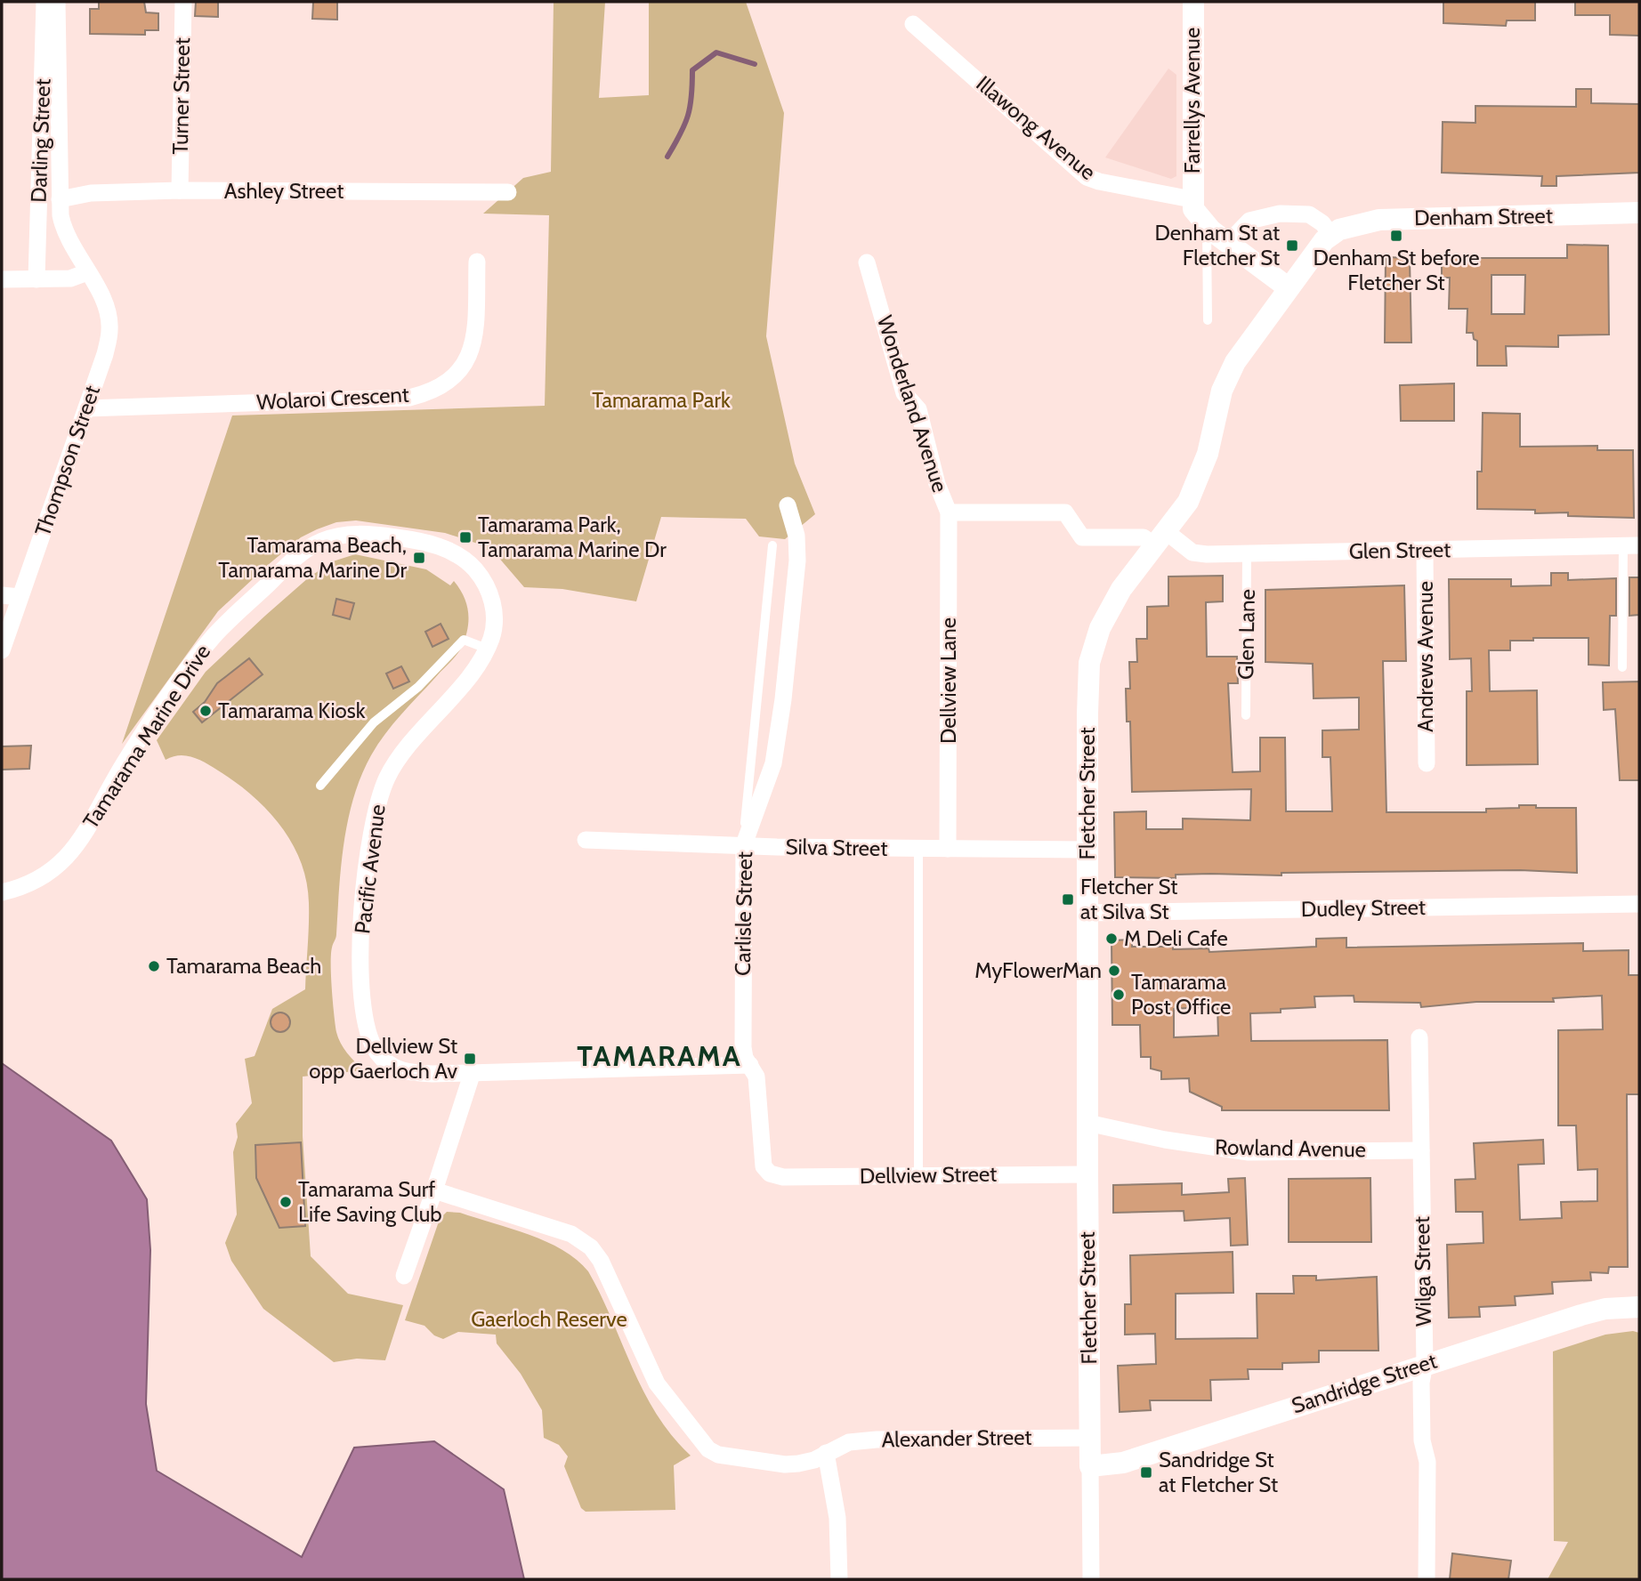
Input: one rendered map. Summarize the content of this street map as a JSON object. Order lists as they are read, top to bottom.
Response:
{
  "streets": {
    "street": [
      "Turner Street",
      "Farrellys Avenue",
      "Illawong Avenue",
      "Darling Street",
      "Ashley Street",
      "Denham Street",
      "Wolaroi Crescent",
      "Wonderland Avenue",
      "Thompson Street",
      "Glen Street",
      "Andrews Avenue",
      "Dellview Lane",
      "Tamarama Marine Drive",
      "Fletcher Street",
      "Silva Street",
      "Pacific Avenue",
      "Dudley Street",
      "Carlisle Street",
      "Rowland Avenue",
      "Dellview Street",
      "Wilga Street",
      "Sandridge Street",
      "Alexander Street"
    ],
    "lane": ["Glen Lane"]
  },
  "crossings": [
    ["Turner Street", "Ashley Street"],
    ["Farrellys Avenue", "Illawong Avenue"],
    ["Darling Street", "Ashley Street"],
    ["Darling Street", "Thompson Street"],
    ["Denham Street", "Fletcher Street"],
    ["Wolaroi Crescent", "Thompson Street"],
    ["Wonderland Avenue", "Glen Street"],
    ["Wonderland Avenue", "Dellview Lane"],
    ["Wonderland Avenue", "Fletcher Street"],
    ["Glen Street", "Glen Lane"],
    ["Glen Street", "Andrews Avenue"],
    ["Glen Street", "Fletcher Street"],
    ["Dellview Lane", "Silva Street"],
    ["Tamarama Marine Drive", "Pacific Avenue"],
    ["Fletcher Street", "Silva Street"],
    ["Fletcher Street", "Dudley Street"],
    ["Fletcher Street", "Rowland Avenue"],
    ["Fletcher Street", "Dellview Street"],
    ["Fletcher Street", "Sandridge Street"],
    ["Fletcher Street", "Alexander Street"],
    ["Silva Street", "Carlisle Street"],
    ["Carlisle Street", "Dellview Street"],
    ["Rowland Avenue", "Wilga Street"],
    ["Wilga Street", "Sandridge Street"]
  ],
  "districts": ["TAMARAMA"],
  "parks": ["Tamarama Park", "Gaerloch Reserve"],
  "places": {
    "transit": [
      "Denham St before Fletcher St",
      "Denham St at Fletcher St",
      "Tamarama Park, Tamarama Marine Dr",
      "Tamarama Beach, Tamarama Marine Dr",
      "Fletcher St at Silva St",
      "Dellview St opp Gaerloch Av",
      "Sandridge St at Fletcher St"
    ],
    "other": [
      "Tamarama Kiosk",
      "M Deli Cafe",
      "Tamarama Beach",
      "MyFlowerMan",
      "Tamarama Post Office",
      "Tamarama Surf Life Saving Club"
    ]
  }
}
